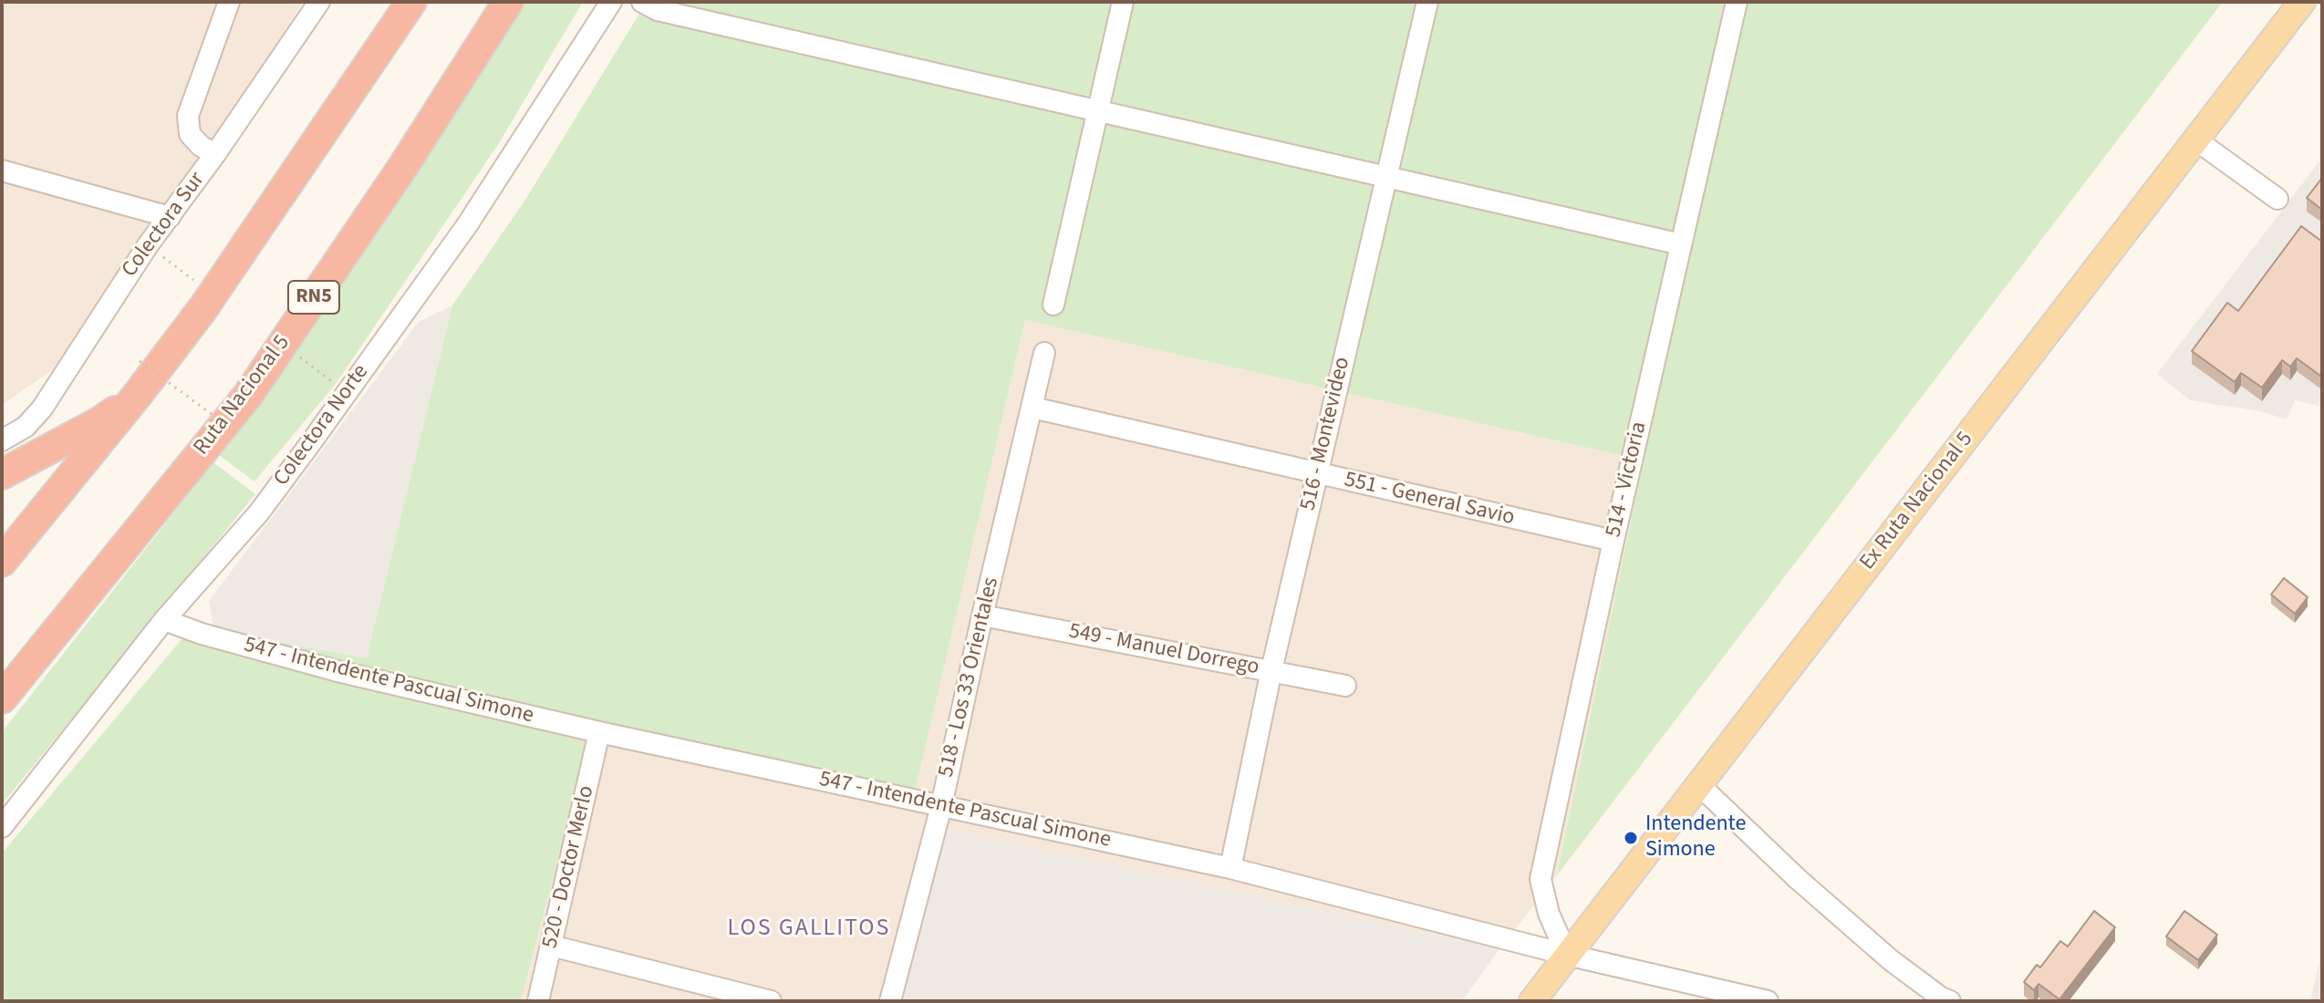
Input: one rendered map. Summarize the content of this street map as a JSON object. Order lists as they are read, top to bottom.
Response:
{
  "streets": {
    "highway": ["RN5", "Ruta Nacional 5"],
    "main road": ["Ex Ruta Nacional 5"],
    "street": [
      "Colectora Sur",
      "Colectora Norte",
      "516 - Montevideo",
      "514 - Victoria",
      "551 - General Savio",
      "549 - Manuel Dorrego",
      "518 - Los 33 Orientales",
      "547 - Intendente Pascual Simone",
      "520 - Doctor Merlo"
    ]
  },
  "crossings": [
    ["Colectora Norte", "547 - Intendente Pascual Simone"],
    ["516 - Montevideo", "551 - General Savio"],
    ["516 - Montevideo", "549 - Manuel Dorrego"],
    ["516 - Montevideo", "547 - Intendente Pascual Simone"],
    ["514 - Victoria", "551 - General Savio"],
    ["514 - Victoria", "Ex Ruta Nacional 5"],
    ["514 - Victoria", "547 - Intendente Pascual Simone"],
    ["551 - General Savio", "518 - Los 33 Orientales"],
    ["Ex Ruta Nacional 5", "547 - Intendente Pascual Simone"],
    ["549 - Manuel Dorrego", "518 - Los 33 Orientales"],
    ["518 - Los 33 Orientales", "547 - Intendente Pascual Simone"],
    ["547 - Intendente Pascual Simone", "520 - Doctor Merlo"]
  ],
  "districts": ["LOS GALLITOS"],
  "places": ["Intendente Simone"]
}
